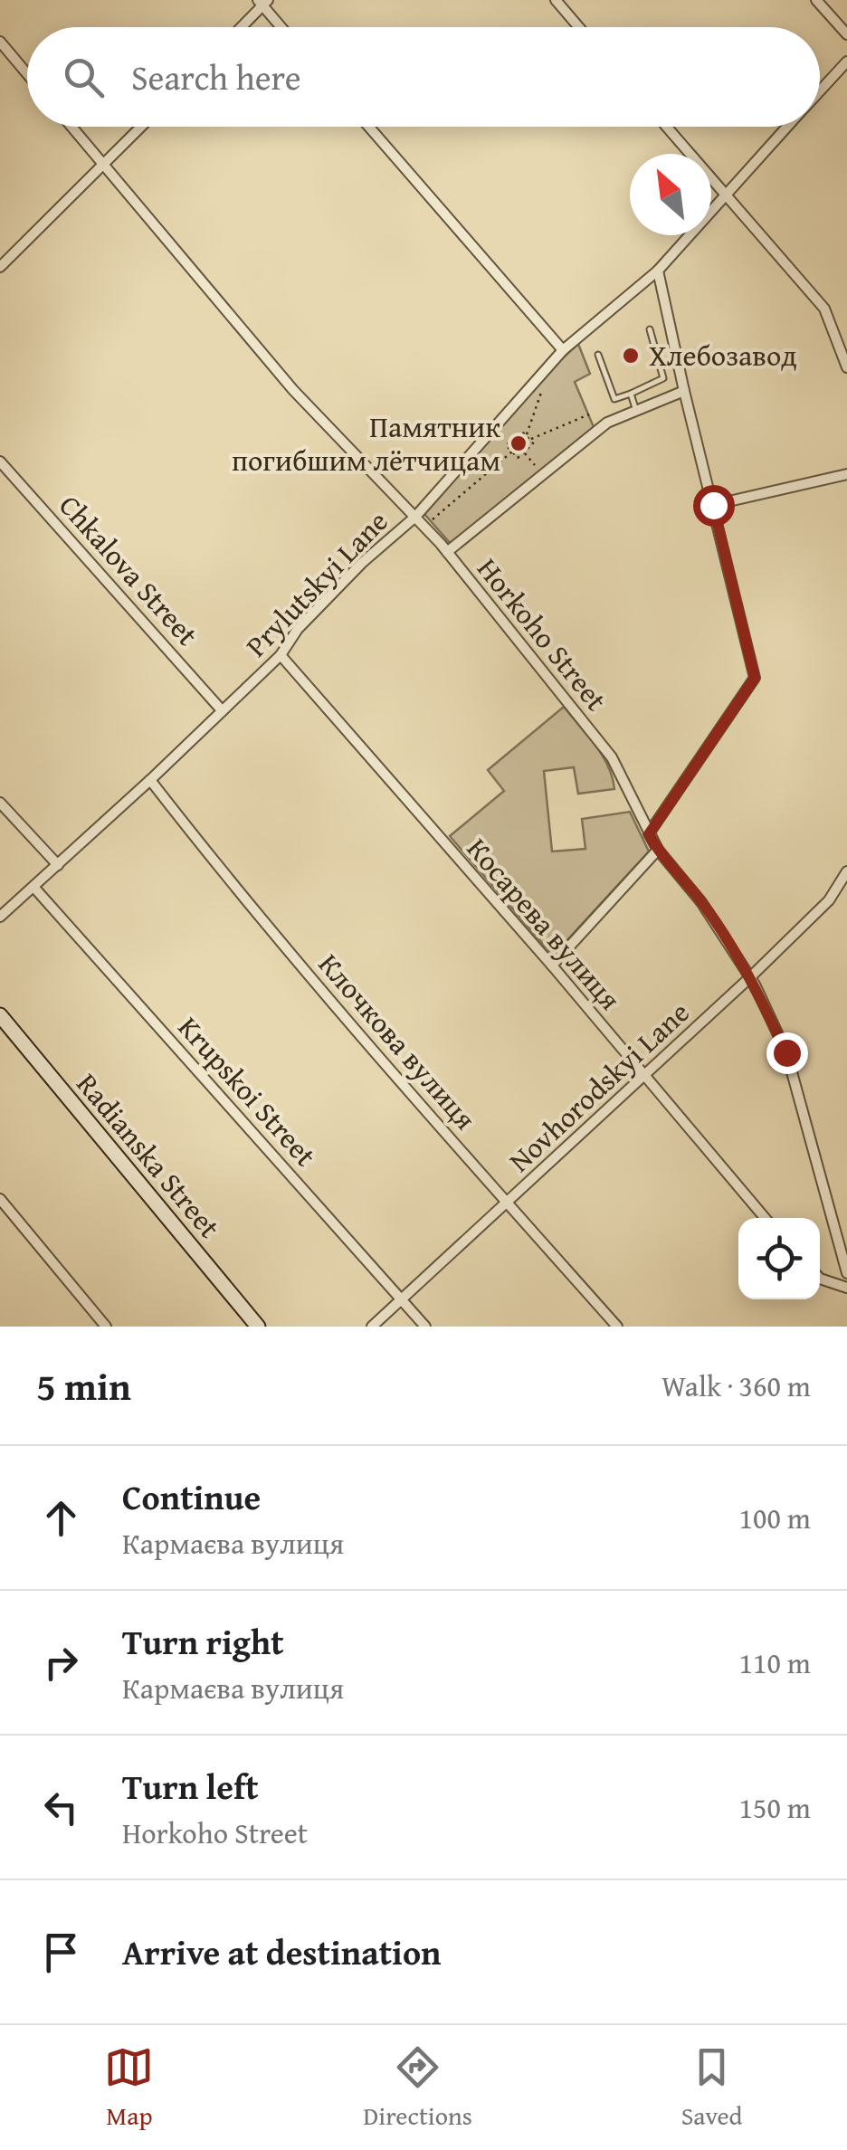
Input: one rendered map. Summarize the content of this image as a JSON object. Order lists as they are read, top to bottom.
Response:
{
  "streets": {
    "main road": ["Radianska Street"],
    "street": [
      "Chkalova Street",
      "Prylutskyi Lane",
      "Horkoho Street",
      "Косарева вулиця",
      "Клочкова вулиця",
      "Novhorodskyi Lane",
      "Krupskoi Street"
    ]
  },
  "crossings": [
    ["Chkalova Street", "Prylutskyi Lane"],
    ["Prylutskyi Lane", "Horkoho Street"],
    ["Prylutskyi Lane", "Косарева вулиця"],
    ["Prylutskyi Lane", "Клочкова вулиця"],
    ["Prylutskyi Lane", "Krupskoi Street"],
    ["Horkoho Street", "Novhorodskyi Lane"],
    ["Косарева вулиця", "Novhorodskyi Lane"],
    ["Клочкова вулиця", "Novhorodskyi Lane"],
    ["Novhorodskyi Lane", "Krupskoi Street"]
  ],
  "places": ["Хлебозавод", "Памятник погибшим лётчицам"],
  "north": "top left",
  "page": {
    "search": "Search here",
    "heading": ["5 min", "Walk · 360 m"],
    "list": [
      ["Continue", "Кармаєва вулиця", "100 m"],
      ["Turn right", "Кармаєва вулиця", "110 m"],
      ["Turn left", "Horkoho Street", "150 m"],
      "Arrive at destination"
    ],
    "nav": ["Map", "Directions", "Saved"]
  }
}
